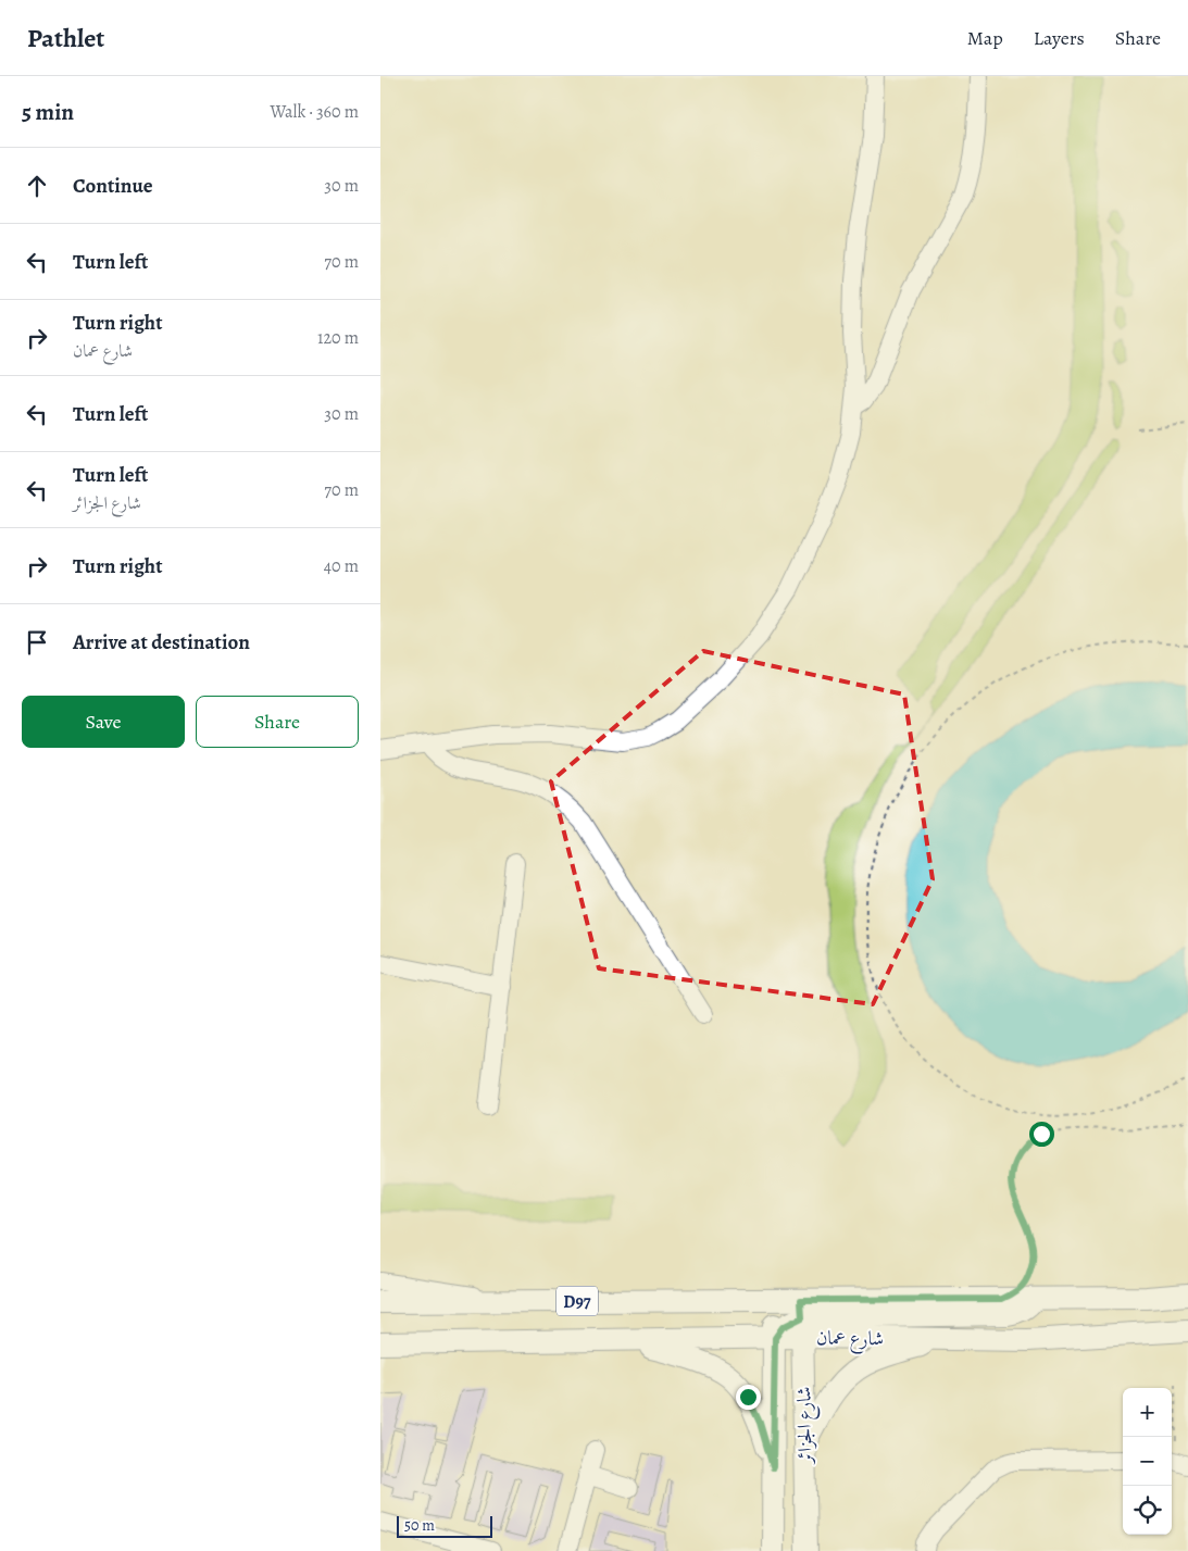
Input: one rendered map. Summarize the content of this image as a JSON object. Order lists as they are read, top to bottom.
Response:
{
  "streets": {
    "main road": ["D97", "شارع عمان", "شارع الجزائر"]
  },
  "crossings": [
    ["شارع عمان", "شارع الجزائر"]
  ],
  "scale_bar": "50 m",
  "page": {
    "header": "Pathlet",
    "nav": ["Map", "Layers", "Share"],
    "heading": ["5 min", "Walk · 360 m"],
    "list": [
      ["Continue", "30 m"],
      ["Turn left", "70 m"],
      ["Turn right", "شارع عمان", "120 m"],
      ["Turn left", "30 m"],
      ["Turn left", "شارع الجزائر", "70 m"],
      ["Turn right", "40 m"],
      "Arrive at destination"
    ],
    "buttons": ["Save", "Share"],
    "map_buttons": ["+", "−"],
    "scale": "50 m"
  }
}
